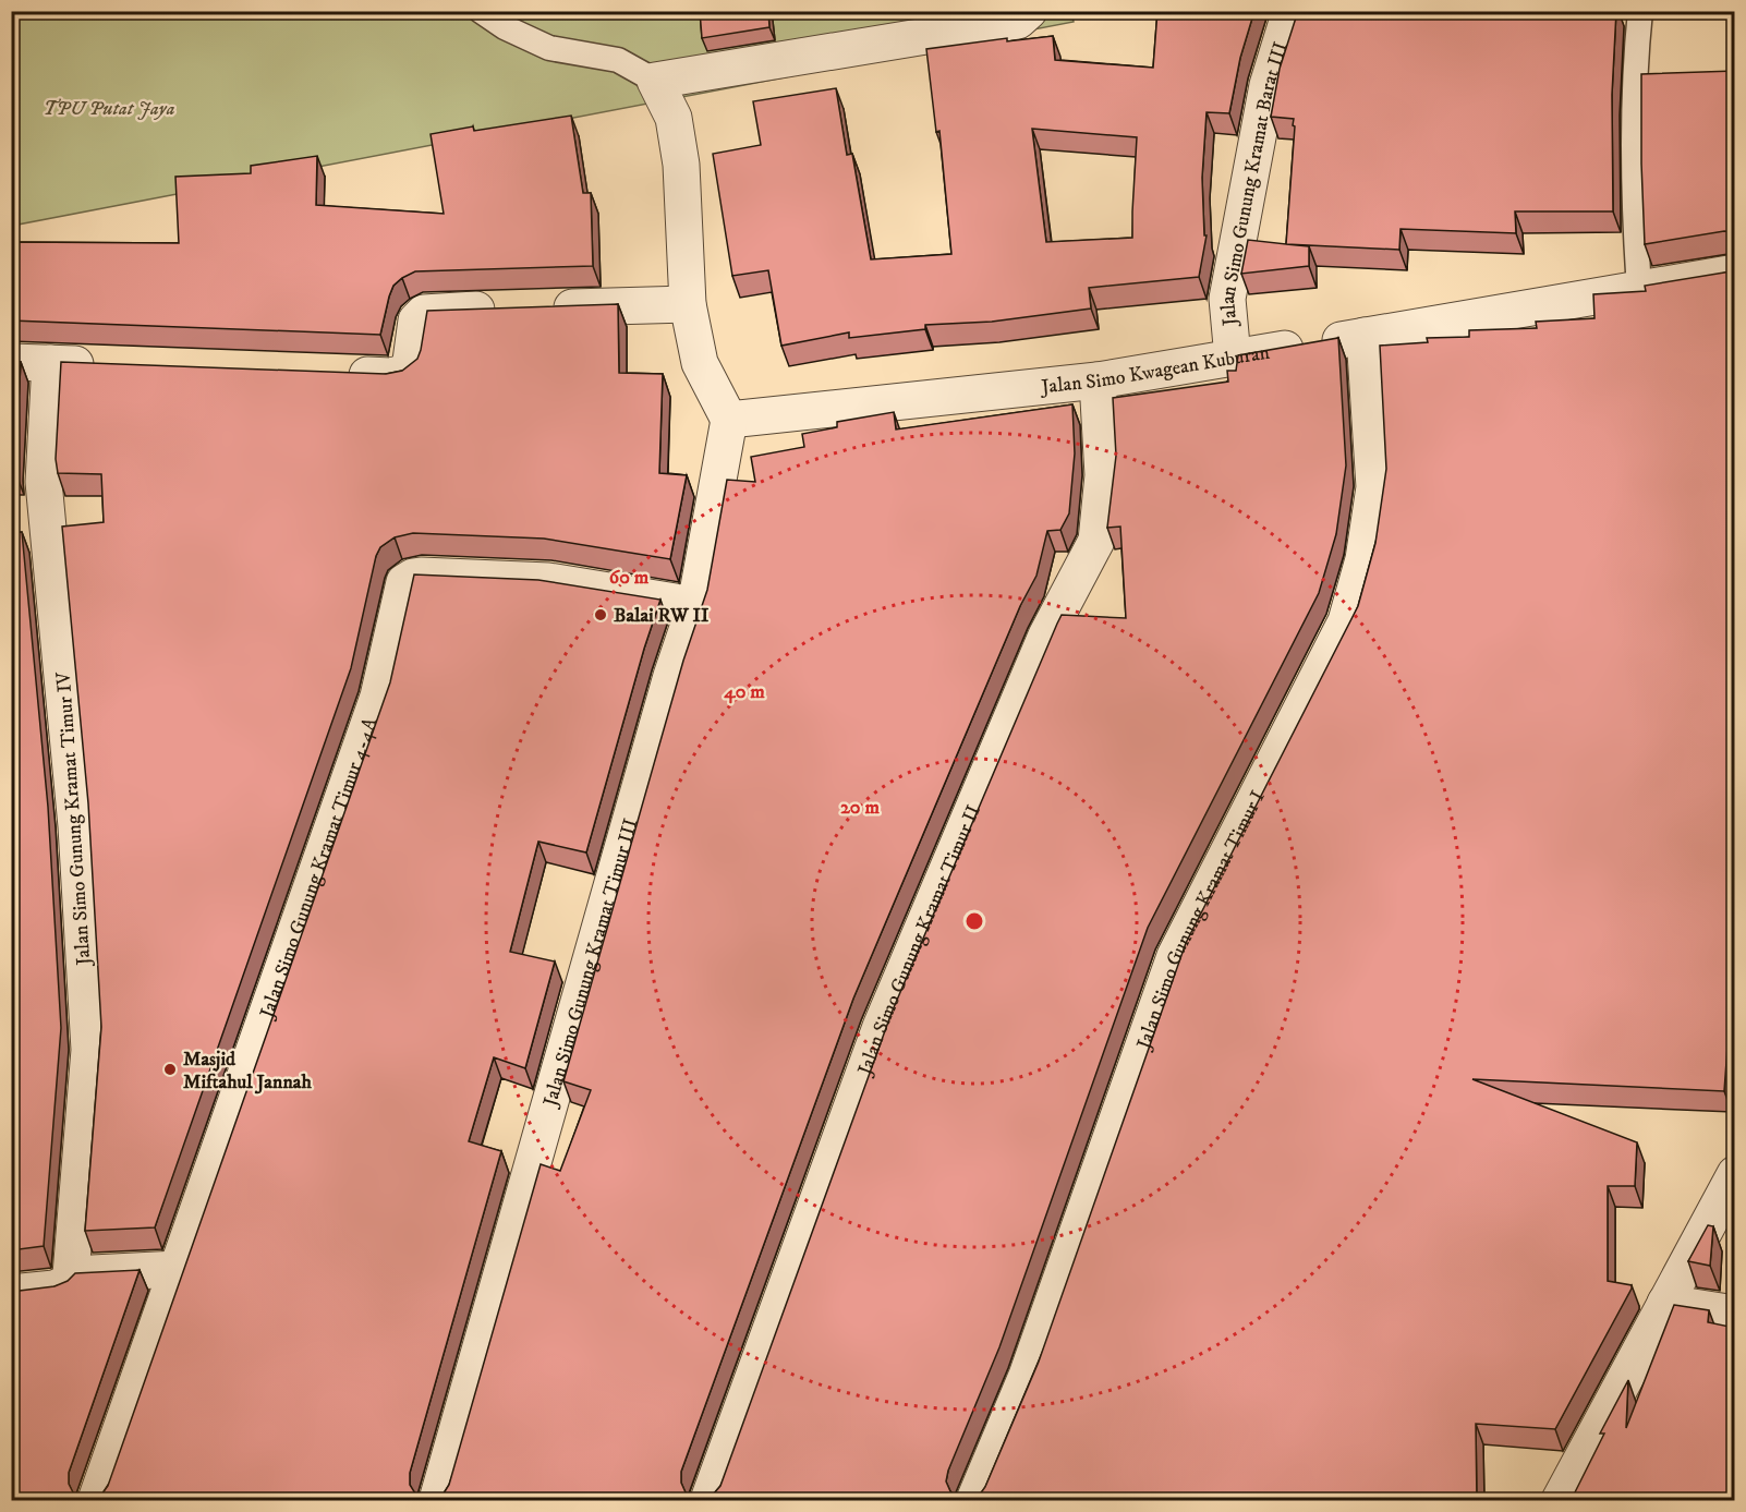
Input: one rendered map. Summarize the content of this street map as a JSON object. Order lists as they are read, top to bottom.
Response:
{
  "streets": {
    "street": [
      "Jalan Simo Gunung Kramat Barat III",
      "Jalan Simo Kwagean Kuburan",
      "Jalan Simo Gunung Kramat Timur IV",
      "Jalan Simo Gunung Kramat Timur 4-4A",
      "Jalan Simo Gunung Kramat Timur I",
      "Jalan Simo Gunung Kramat Timur II",
      "Jalan Simo Gunung Kramat Timur III"
    ]
  },
  "crossings": [
    ["Jalan Simo Gunung Kramat Barat III", "Jalan Simo Kwagean Kuburan"],
    ["Jalan Simo Kwagean Kuburan", "Jalan Simo Gunung Kramat Timur I"],
    ["Jalan Simo Kwagean Kuburan", "Jalan Simo Gunung Kramat Timur II"],
    ["Jalan Simo Kwagean Kuburan", "Jalan Simo Gunung Kramat Timur III"],
    ["Jalan Simo Gunung Kramat Timur 4-4A", "Jalan Simo Gunung Kramat Timur III"]
  ],
  "parks": ["TPU Putat Jaya"],
  "places": ["Balai RW II", "Masjid Miftahul Jannah"],
  "rings": ["60 m", "40 m", "20 m"]
}
